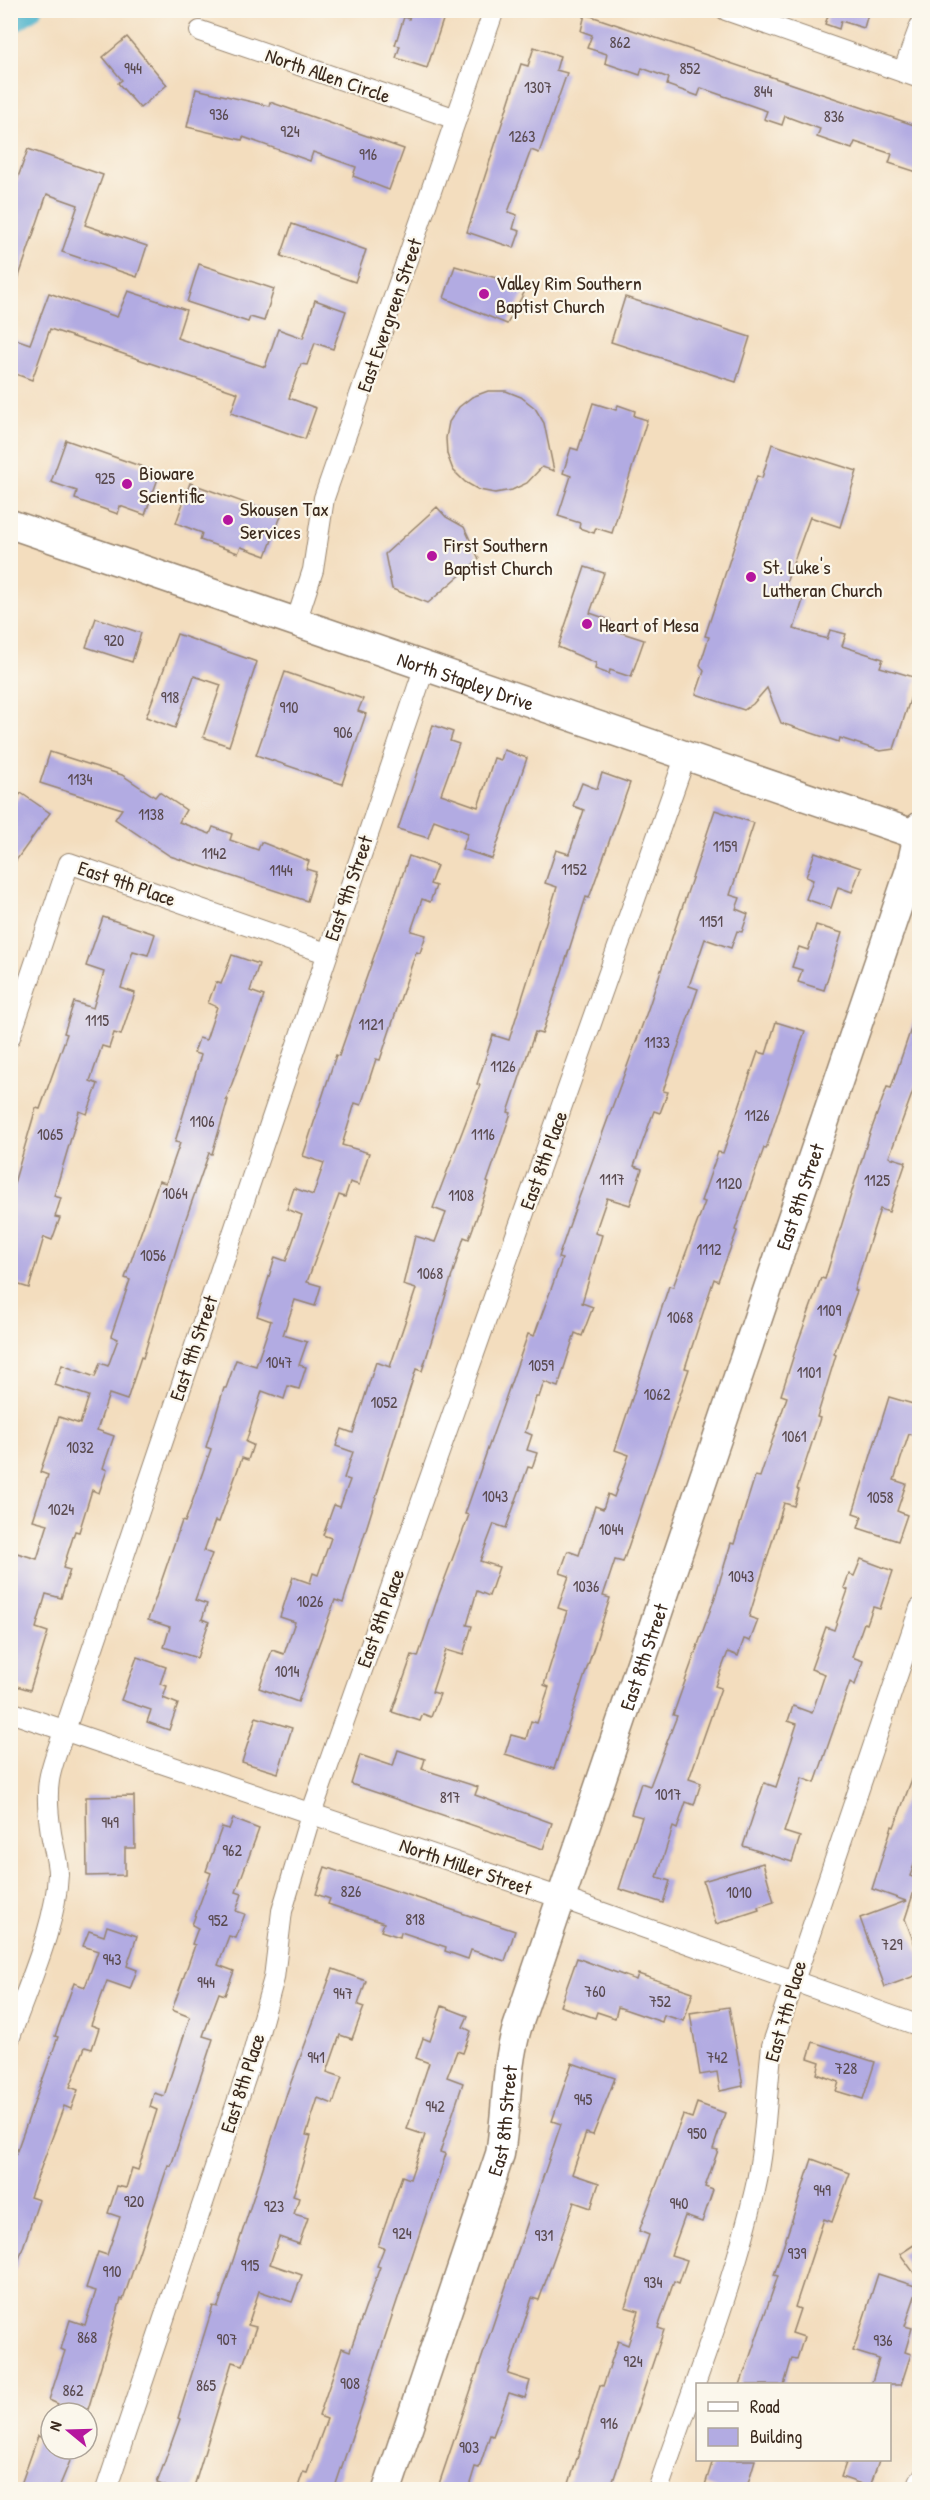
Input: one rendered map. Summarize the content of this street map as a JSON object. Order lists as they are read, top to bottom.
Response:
{
  "streets": {
    "street": [
      "North Allen Circle",
      "East Evergreen Street",
      "North Stapley Drive",
      "East 9th Place",
      "East 9th Street",
      "East 8th Place",
      "East 8th Street",
      "North Miller Street",
      "East 7th Place"
    ]
  },
  "crossings": [
    ["North Allen Circle", "East Evergreen Street"],
    ["East Evergreen Street", "North Stapley Drive"],
    ["North Stapley Drive", "East 9th Street"],
    ["North Stapley Drive", "East 8th Place"],
    ["North Stapley Drive", "East 8th Street"],
    ["East 9th Place", "East 9th Street"],
    ["East 9th Street", "North Miller Street"],
    ["East 8th Place", "North Miller Street"],
    ["East 8th Street", "North Miller Street"],
    ["North Miller Street", "East 7th Place"]
  ],
  "places": [
    "Valley Rim Southern Baptist Church",
    "Bioware Scientific",
    "Skousen Tax Services",
    "First Southern Baptist Church",
    "St. Luke's Lutheran Church",
    "Heart of Mesa"
  ],
  "house_numbers": [
    "862",
    "944",
    "852",
    "1307",
    "844",
    "936",
    "836",
    "924",
    "1263",
    "916",
    "925",
    "920",
    "918",
    "910",
    "906",
    "1134",
    "1138",
    "1159",
    "1142",
    "1152",
    "1144",
    "1151",
    "1115",
    "1121",
    "1133",
    "1126",
    "1126",
    "1106",
    "1065",
    "1116",
    "1117",
    "1125",
    "1120",
    "1064",
    "1108",
    "1112",
    "1056",
    "1068",
    "1109",
    "1068",
    "1047",
    "1059",
    "1101",
    "1062",
    "1052",
    "1061",
    "1032",
    "1043",
    "1058",
    "1024",
    "1044",
    "1043",
    "1036",
    "1026",
    "1014",
    "1017",
    "817",
    "949",
    "962",
    "826",
    "1010",
    "818",
    "952",
    "729",
    "943",
    "944",
    "760",
    "947",
    "752",
    "941",
    "742",
    "728",
    "945",
    "942",
    "950",
    "949",
    "920",
    "940",
    "923",
    "924",
    "931",
    "939",
    "915",
    "910",
    "934",
    "868",
    "907",
    "936",
    "924",
    "908",
    "865",
    "862",
    "916",
    "903"
  ],
  "legend": ["Road", "Building"],
  "north": "left"
}
